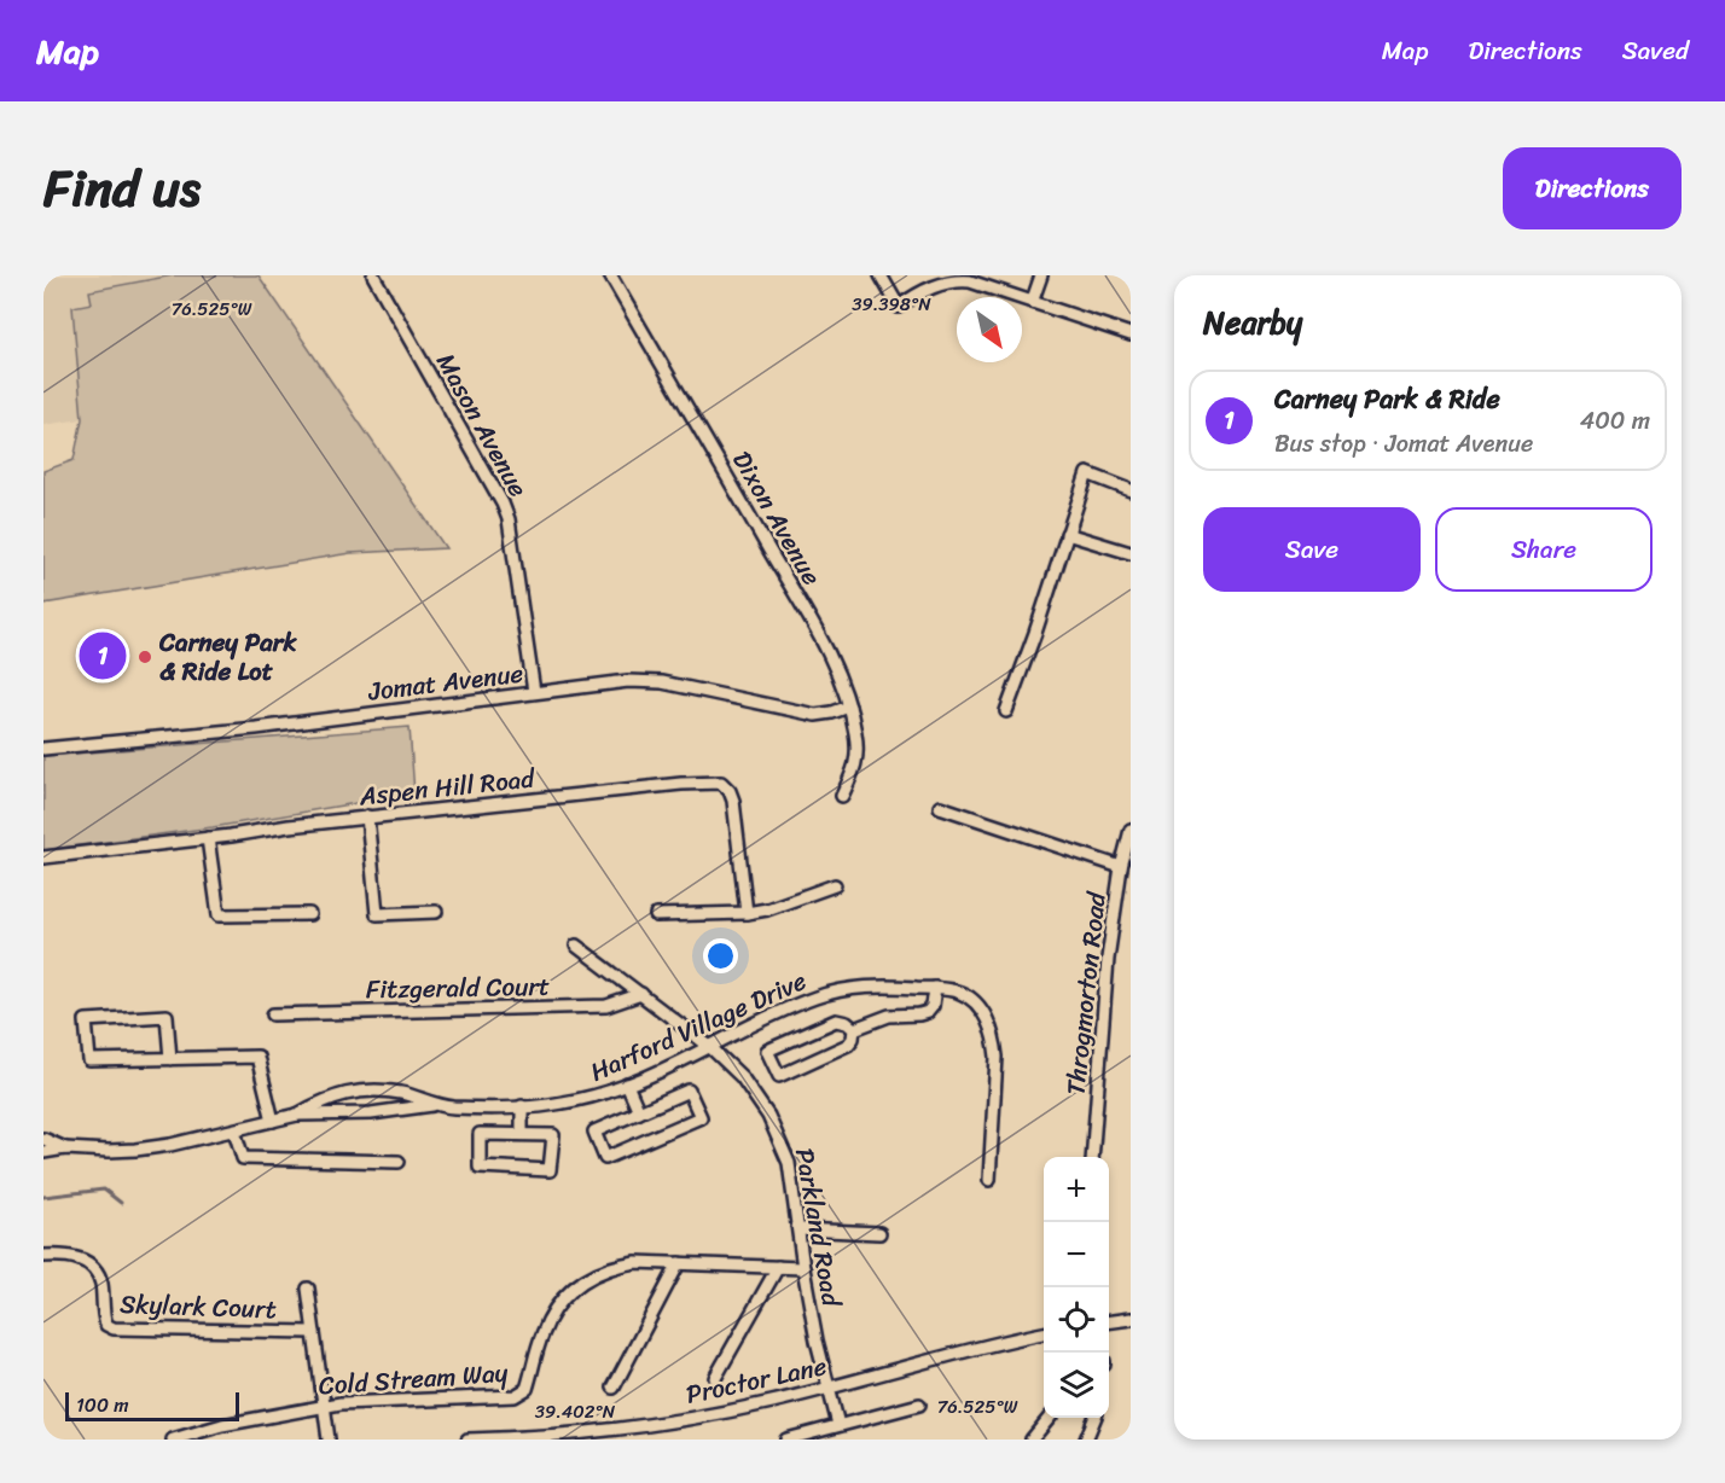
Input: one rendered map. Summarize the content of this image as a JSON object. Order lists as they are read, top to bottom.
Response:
{
  "streets": {
    "street": [
      "Mason Avenue",
      "Dixon Avenue",
      "Jomat Avenue",
      "Aspen Hill Road",
      "Fitzgerald Court",
      "Throgmorton Road",
      "Harford Village Drive",
      "Parkland Road",
      "Skylark Court",
      "Cold Stream Way",
      "Proctor Lane"
    ]
  },
  "crossings": [
    ["Mason Avenue", "Jomat Avenue"],
    ["Dixon Avenue", "Jomat Avenue"],
    ["Fitzgerald Court", "Parkland Road"],
    ["Harford Village Drive", "Parkland Road"],
    ["Parkland Road", "Cold Stream Way"],
    ["Parkland Road", "Proctor Lane"],
    ["Skylark Court", "Cold Stream Way"]
  ],
  "places": ["Carney Park & Ride Lot"],
  "scale_bar": "100 m",
  "north": "bottom right",
  "page": {
    "header": "Map",
    "nav": ["Map", "Directions", "Saved"],
    "title": "Find us",
    "buttons": [
      "Directions",
      ["Save", "Share"]
    ],
    "heading": "Nearby",
    "list": [
      {
        "mark": "1",
        "name": "Carney Park & Ride",
        "note": "Bus stop · Jomat Avenue",
        "value": "400 m"
      }
    ],
    "pins": "1",
    "map_buttons": ["+", "−"],
    "scale": "100 m"
  },
  "coordinates": ["39.398°N", "76.525°W", "39.402°N"]
}
